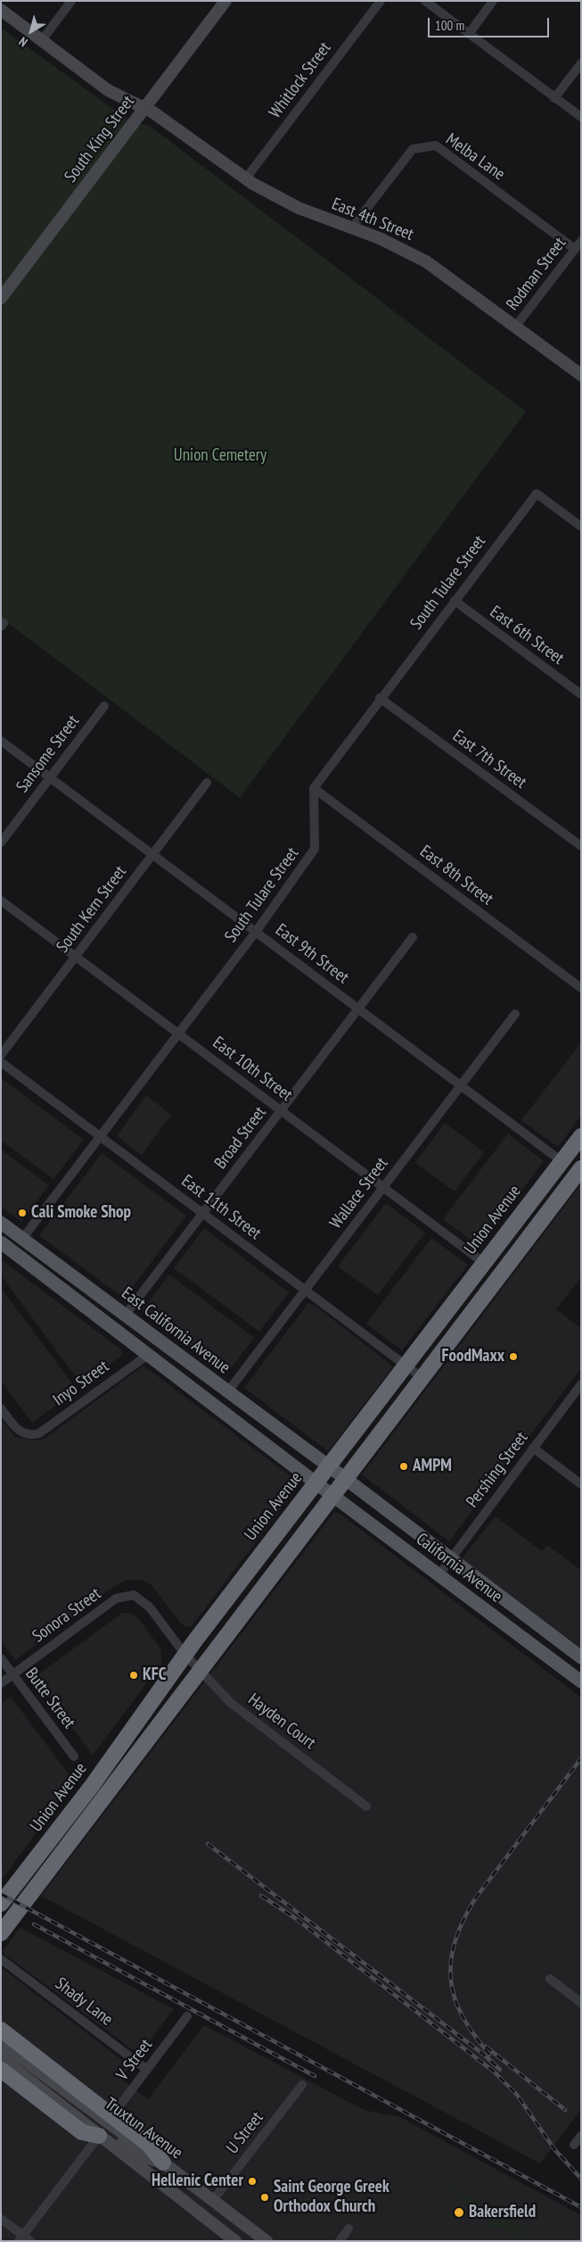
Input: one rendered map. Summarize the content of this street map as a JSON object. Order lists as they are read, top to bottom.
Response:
{
  "streets": {
    "highway": ["Union Avenue"],
    "main road": ["East California Avenue", "California Avenue"],
    "street": [
      "Whitlock Street",
      "South King Street",
      "Melba Lane",
      "East 4th Street",
      "Rodman Street",
      "South Tulare Street",
      "East 6th Street",
      "Sansome Street",
      "East 7th Street",
      "East 8th Street",
      "South Kern Street",
      "East 9th Street",
      "East 10th Street",
      "Broad Street",
      "Wallace Street",
      "East 11th Street",
      "Inyo Street",
      "Pershing Street",
      "Sonora Street",
      "Butte Street",
      "Hayden Court",
      "Shady Lane",
      "V Street",
      "Truxtun Avenue",
      "U Street"
    ]
  },
  "crossings": [
    ["Whitlock Street", "East 4th Street"],
    ["South King Street", "East 4th Street"],
    ["Melba Lane", "East 4th Street"],
    ["Melba Lane", "Rodman Street"],
    ["East 4th Street", "Rodman Street"],
    ["South Tulare Street", "East 6th Street"],
    ["South Tulare Street", "East 7th Street"],
    ["South Tulare Street", "East 8th Street"],
    ["South Tulare Street", "East 9th Street"],
    ["South Tulare Street", "East 10th Street"],
    ["South Tulare Street", "East 11th Street"],
    ["South Tulare Street", "East California Avenue"],
    ["Sansome Street", "East 9th Street"],
    ["South Kern Street", "East 9th Street"],
    ["South Kern Street", "East 10th Street"],
    ["East 9th Street", "Broad Street"],
    ["East 9th Street", "Wallace Street"],
    ["East 9th Street", "Union Avenue"],
    ["East 10th Street", "Broad Street"],
    ["East 10th Street", "Wallace Street"],
    ["East 10th Street", "Union Avenue"],
    ["Broad Street", "East 11th Street"],
    ["Broad Street", "East California Avenue"],
    ["Wallace Street", "East 11th Street"],
    ["Wallace Street", "East California Avenue"],
    ["East 11th Street", "Union Avenue"],
    ["Union Avenue", "East California Avenue"],
    ["Union Avenue", "California Avenue"],
    ["Union Avenue", "Sonora Street"],
    ["Union Avenue", "Hayden Court"],
    ["East California Avenue", "Inyo Street"],
    ["East California Avenue", "California Avenue"],
    ["Pershing Street", "California Avenue"],
    ["Sonora Street", "Butte Street"],
    ["Sonora Street", "Hayden Court"],
    ["Shady Lane", "V Street"],
    ["V Street", "Truxtun Avenue"],
    ["Truxtun Avenue", "U Street"]
  ],
  "parks": ["Union Cemetery"],
  "places": [
    "Cali Smoke Shop",
    "FoodMaxx",
    "AMPM",
    "KFC",
    "Hellenic Center",
    "Saint George Greek Orthodox Church",
    "Bakersfield"
  ],
  "scale_bar": "100 m",
  "north": "bottom left"
}
